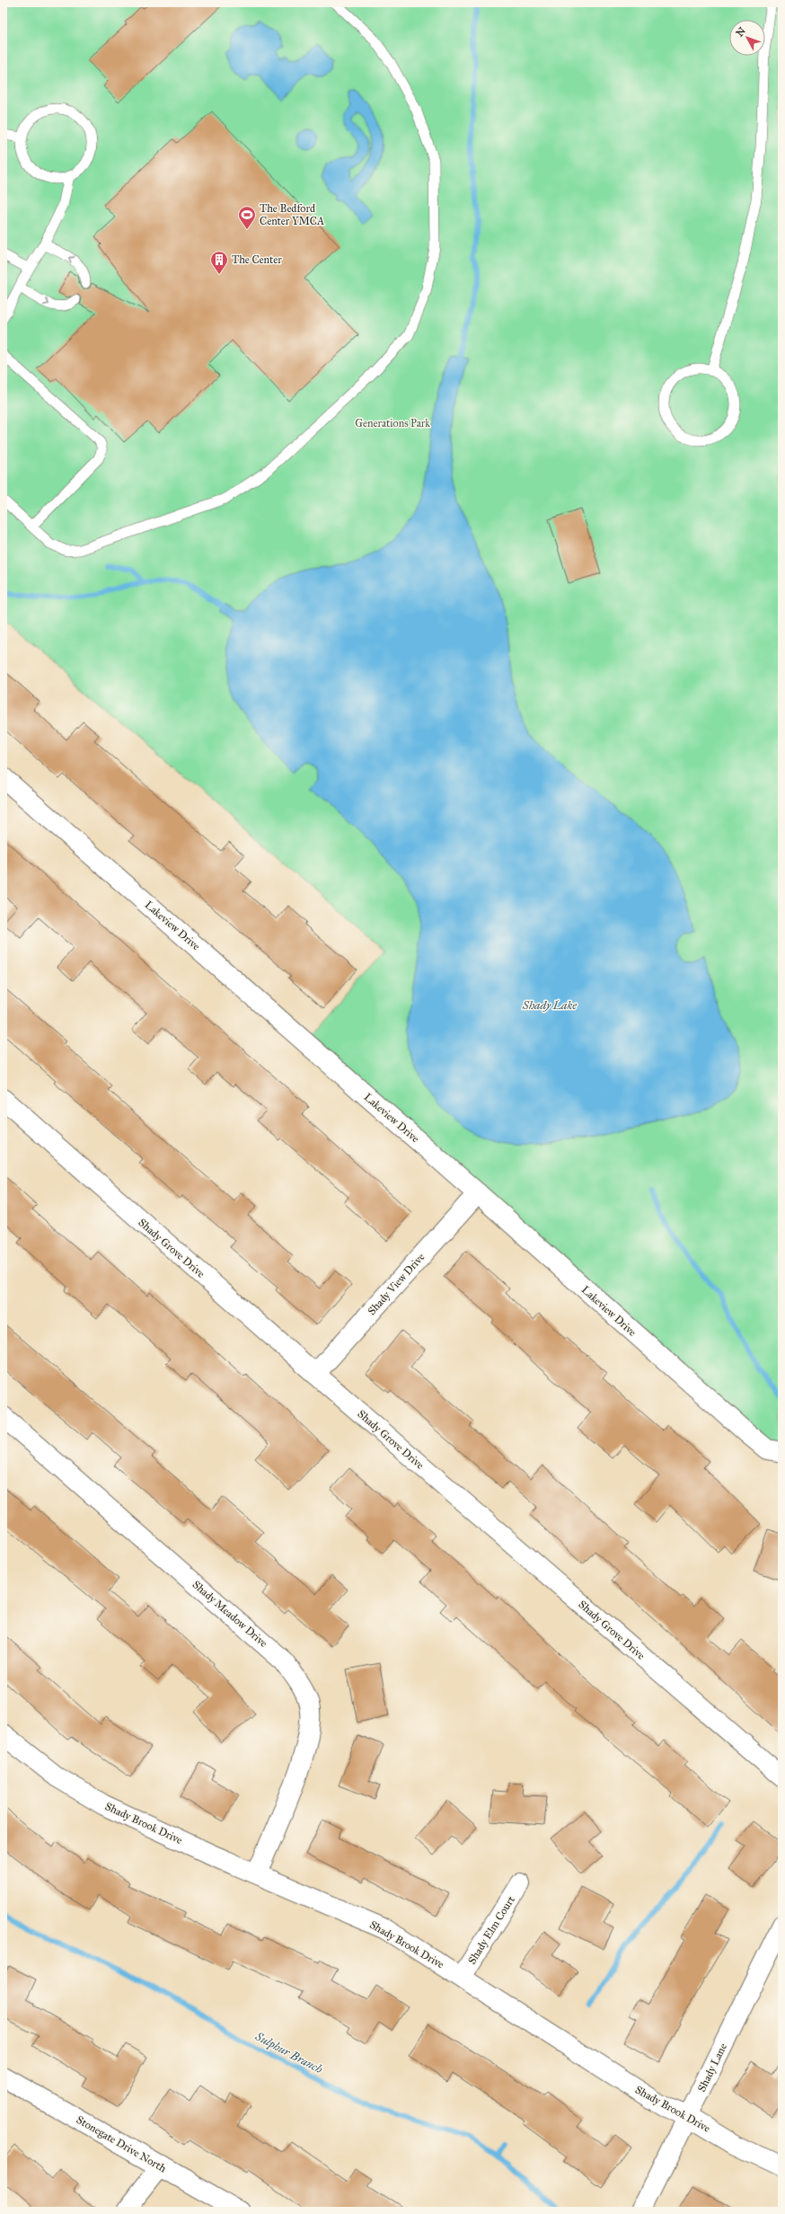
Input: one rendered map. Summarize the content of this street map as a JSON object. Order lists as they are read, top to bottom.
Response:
{
  "streets": {
    "street": [
      "Lakeview Drive",
      "Shady Grove Drive",
      "Shady View Drive",
      "Shady Meadow Drive",
      "Shady Brook Drive",
      "Shady Elm Court",
      "Shady Lane",
      "Stonegate Drive North"
    ]
  },
  "crossings": [
    ["Lakeview Drive", "Shady View Drive"],
    ["Shady Grove Drive", "Shady View Drive"],
    ["Shady Meadow Drive", "Shady Brook Drive"],
    ["Shady Brook Drive", "Shady Elm Court"],
    ["Shady Brook Drive", "Shady Lane"]
  ],
  "water": ["Shady Lake", "Sulphur Branch"],
  "parks": ["Generations Park"],
  "places": {
    "sports": ["The Bedford Center YMCA"],
    "building": ["The Center"]
  },
  "north": "top left"
}
